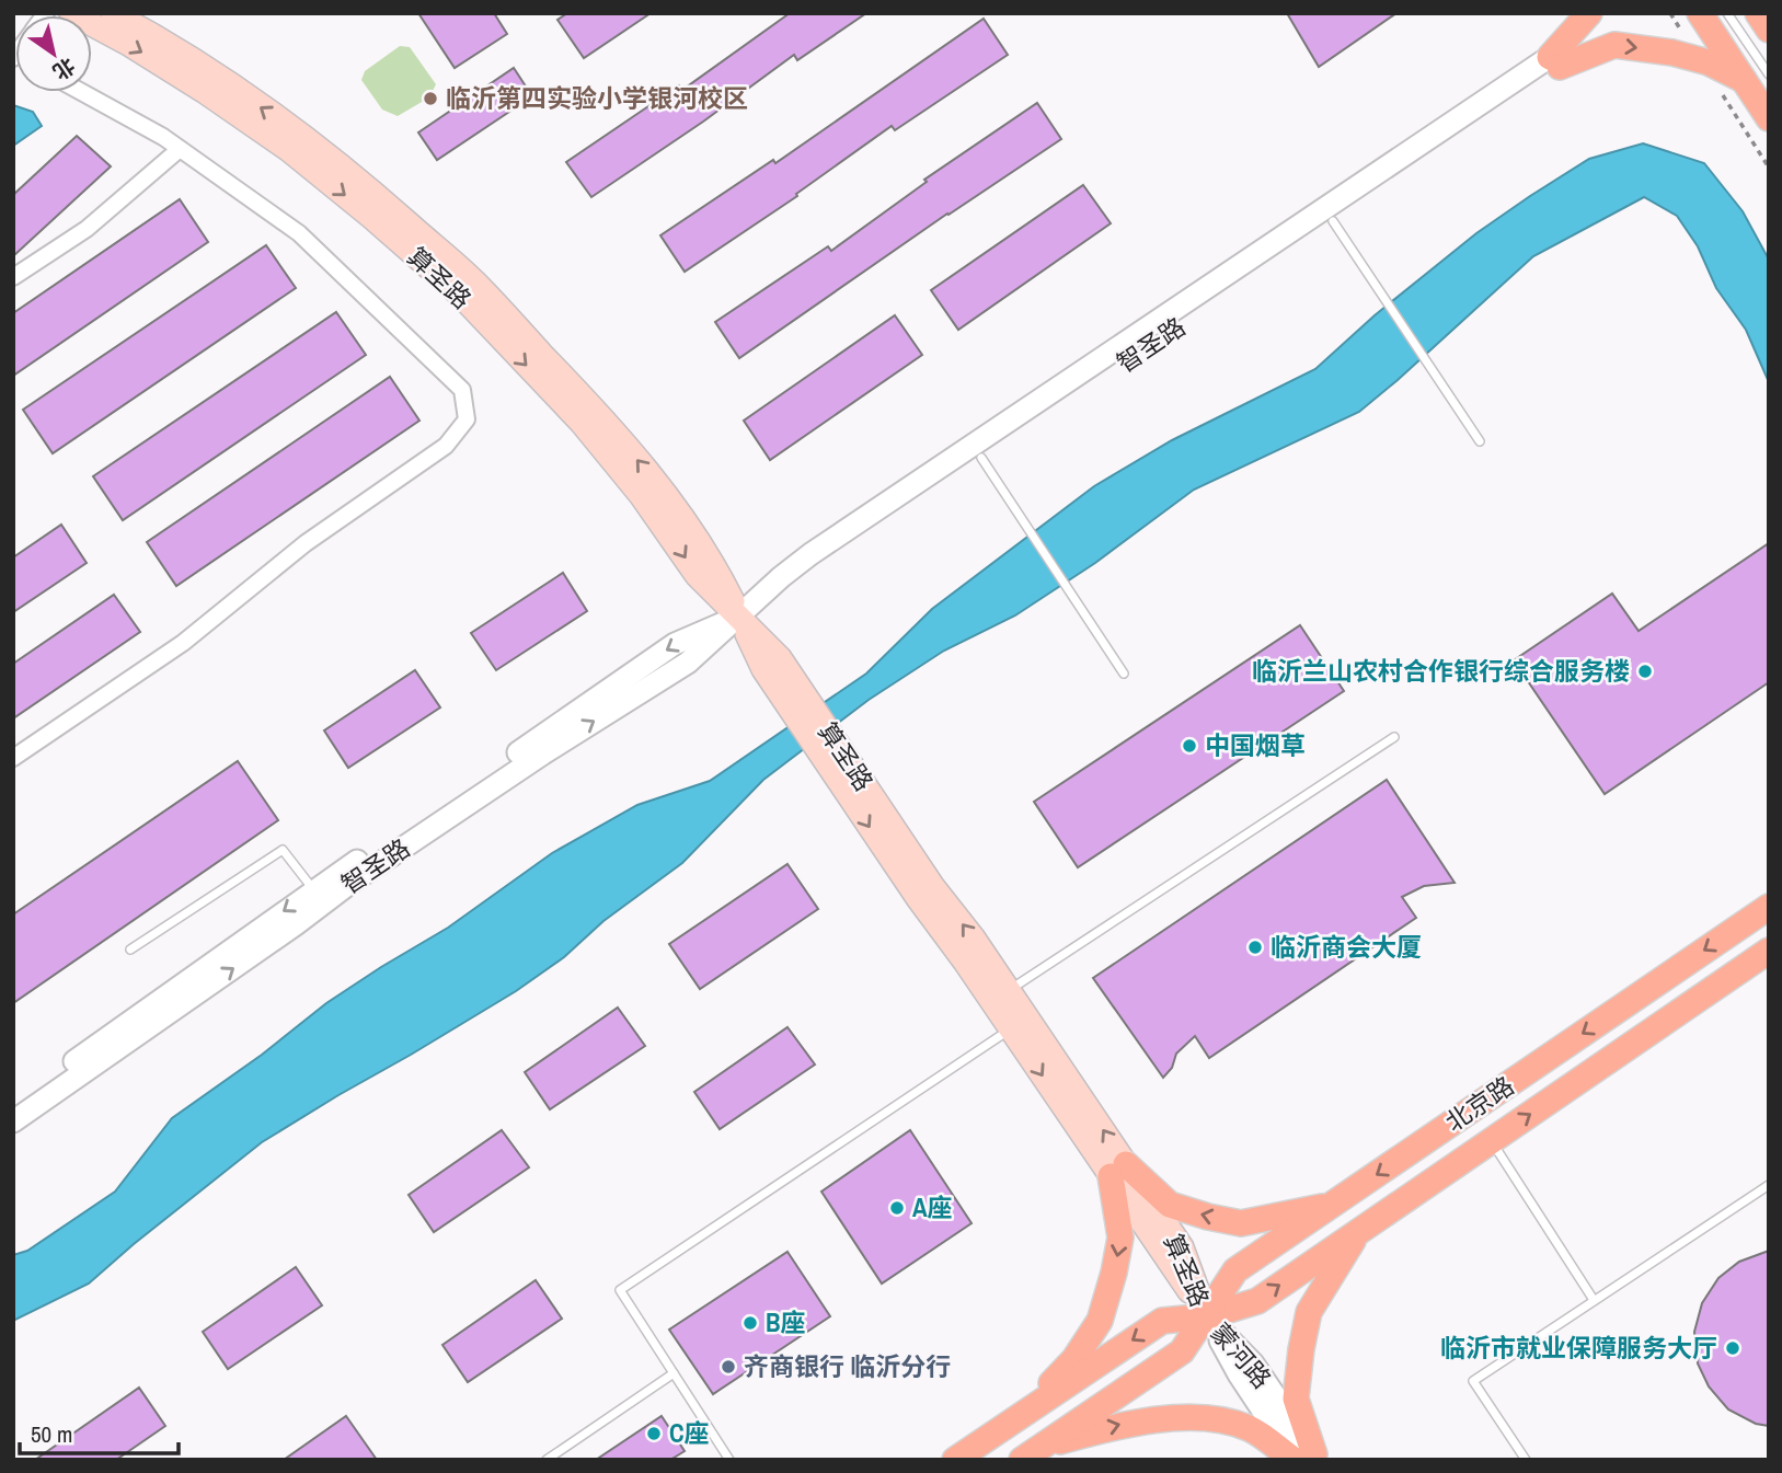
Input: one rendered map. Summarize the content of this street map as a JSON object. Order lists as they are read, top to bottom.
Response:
{
  "streets": {
    "main road": ["算圣路", "北京路"],
    "street": ["智圣路", "蒙河路"]
  },
  "crossings": [
    ["算圣路", "智圣路"],
    ["算圣路", "北京路"],
    ["算圣路", "蒙河路"],
    ["北京路", "蒙河路"]
  ],
  "places": [
    "临沂第四实验小学银河校区",
    "临沂兰山农村合作银行综合服务楼",
    "中国烟草",
    "临沂商会大厦",
    "A座",
    "B座",
    "临沂市就业保障服务大厅",
    "齐商银行 临沂分行",
    "C座"
  ],
  "scale_bar": "50 m",
  "north": "bottom right"
}
